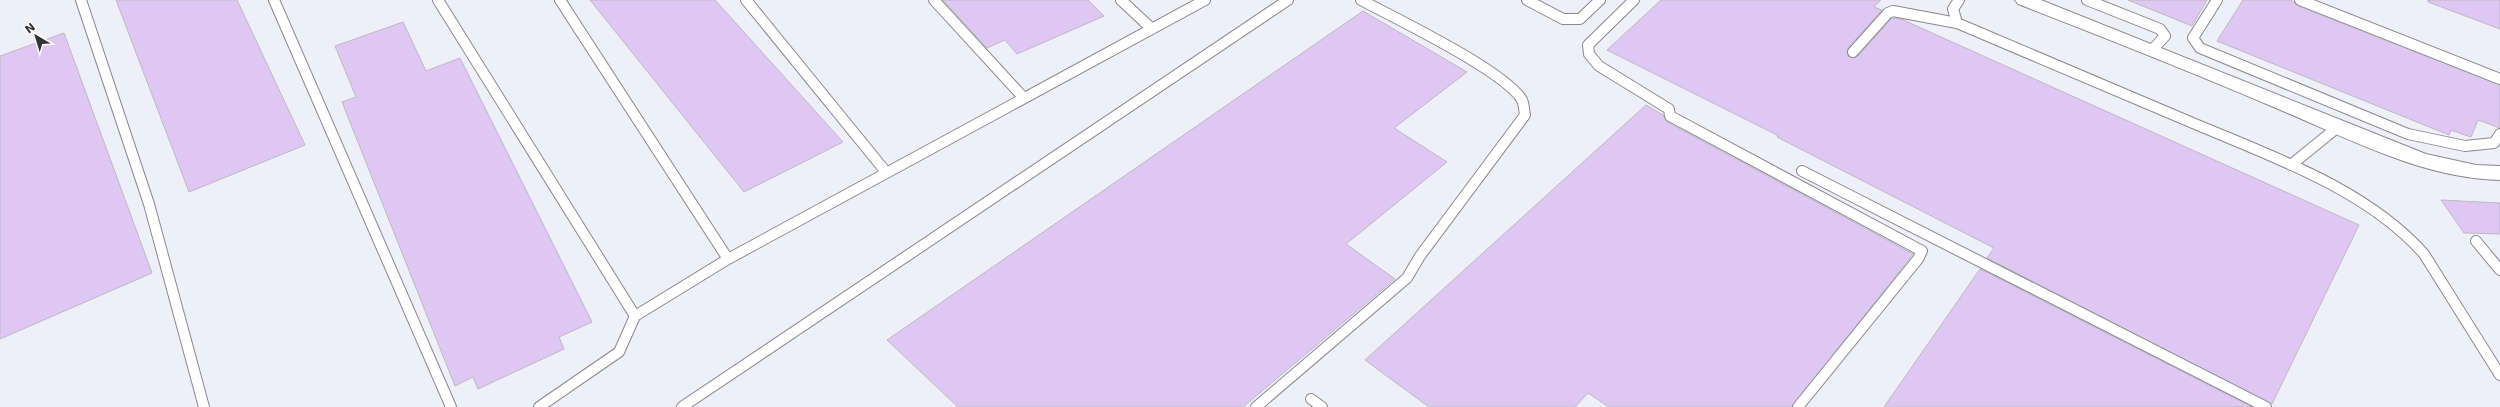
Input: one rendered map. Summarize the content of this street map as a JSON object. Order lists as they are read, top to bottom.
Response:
{
  "north": "top left"
}
